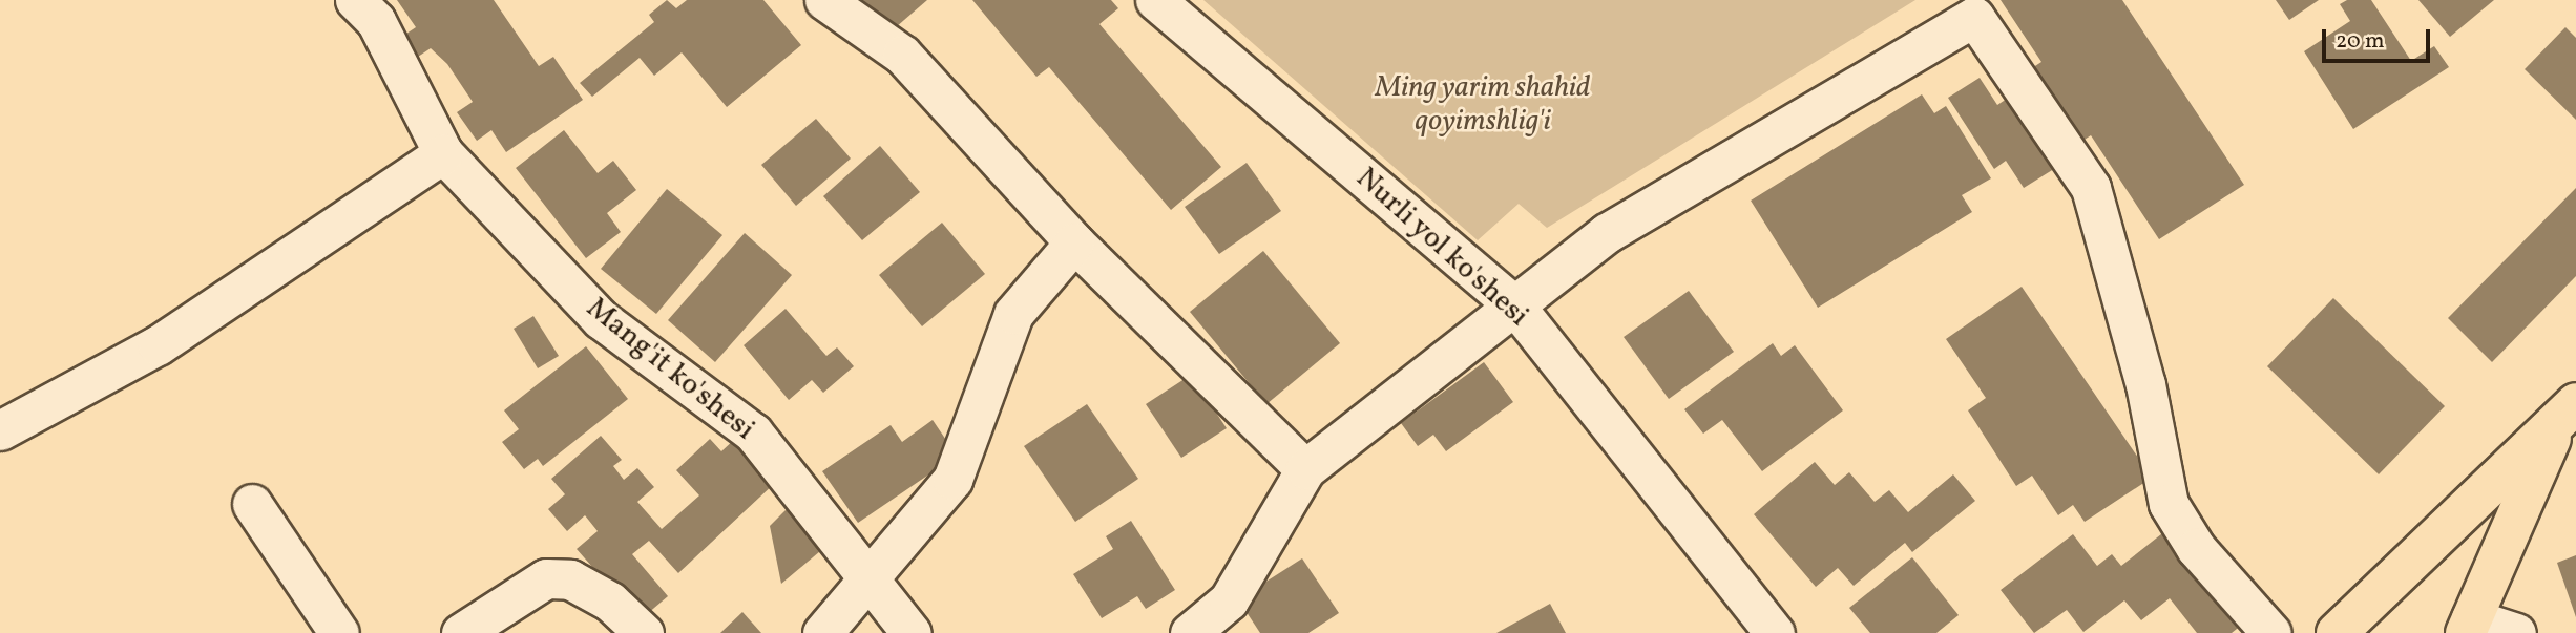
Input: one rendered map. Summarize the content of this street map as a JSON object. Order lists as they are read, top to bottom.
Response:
{
  "streets": {
    "street": ["Nurli yol ko'shesi", "Mang'it ko'shesi"]
  },
  "parks": ["Ming yarim shahid qoyimshlig'i"],
  "scale_bar": "20 m"
}
